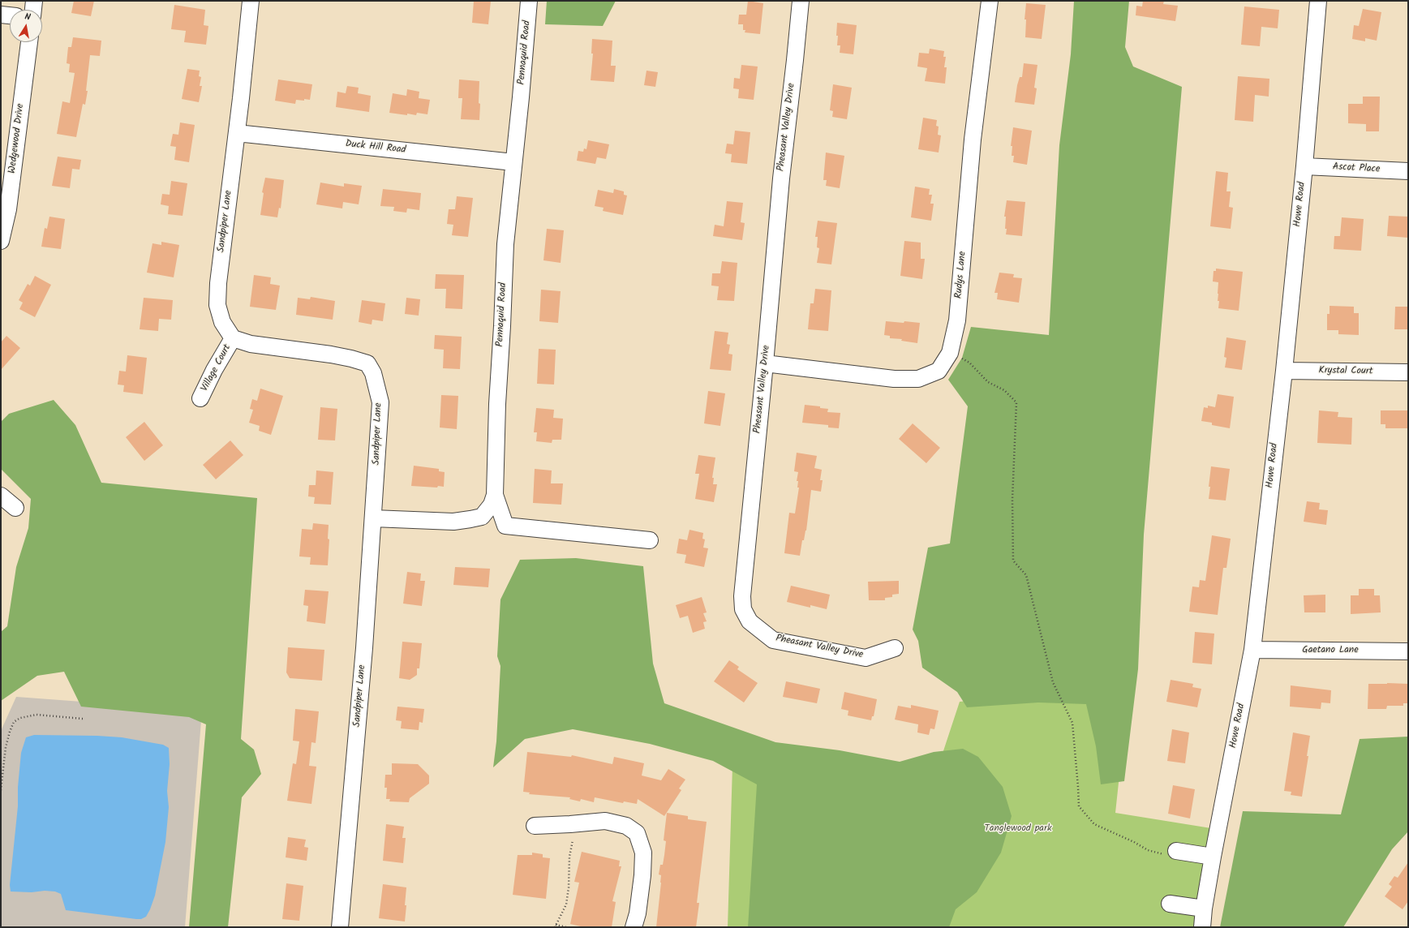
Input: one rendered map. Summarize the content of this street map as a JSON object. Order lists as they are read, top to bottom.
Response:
{
  "streets": {
    "street": [
      "Pennaquid Road",
      "Pheasant Valley Drive",
      "Wedgewood Drive",
      "Duck Hill Road",
      "Ascot Place",
      "Howe Road",
      "Sandpiper Lane",
      "Rudys Lane",
      "Village Court",
      "Krystal Court",
      "Gaetano Lane"
    ]
  },
  "crossings": [
    ["Pennaquid Road", "Duck Hill Road"],
    ["Pennaquid Road", "Sandpiper Lane"],
    ["Pheasant Valley Drive", "Rudys Lane"],
    ["Duck Hill Road", "Sandpiper Lane"],
    ["Ascot Place", "Howe Road"],
    ["Howe Road", "Krystal Court"],
    ["Howe Road", "Gaetano Lane"],
    ["Sandpiper Lane", "Village Court"]
  ],
  "parks": ["Tanglewood park"],
  "north": "top"
}
